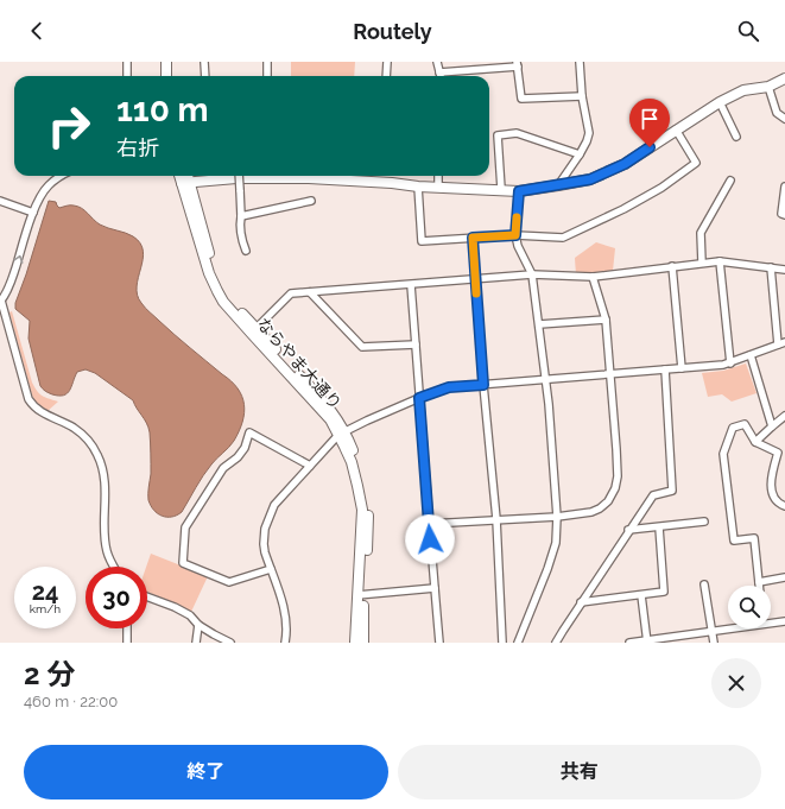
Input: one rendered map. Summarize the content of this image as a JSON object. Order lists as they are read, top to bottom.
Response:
{
  "streets": {
    "street": ["ならやま大通り"]
  },
  "page": {
    "header": "Routely",
    "turn": ["110 m", "右折"],
    "speed": "24 km/h",
    "limit": "30",
    "heading": ["2 分", "460 m · 22:00"],
    "buttons": ["終了", "共有"]
  }
}
